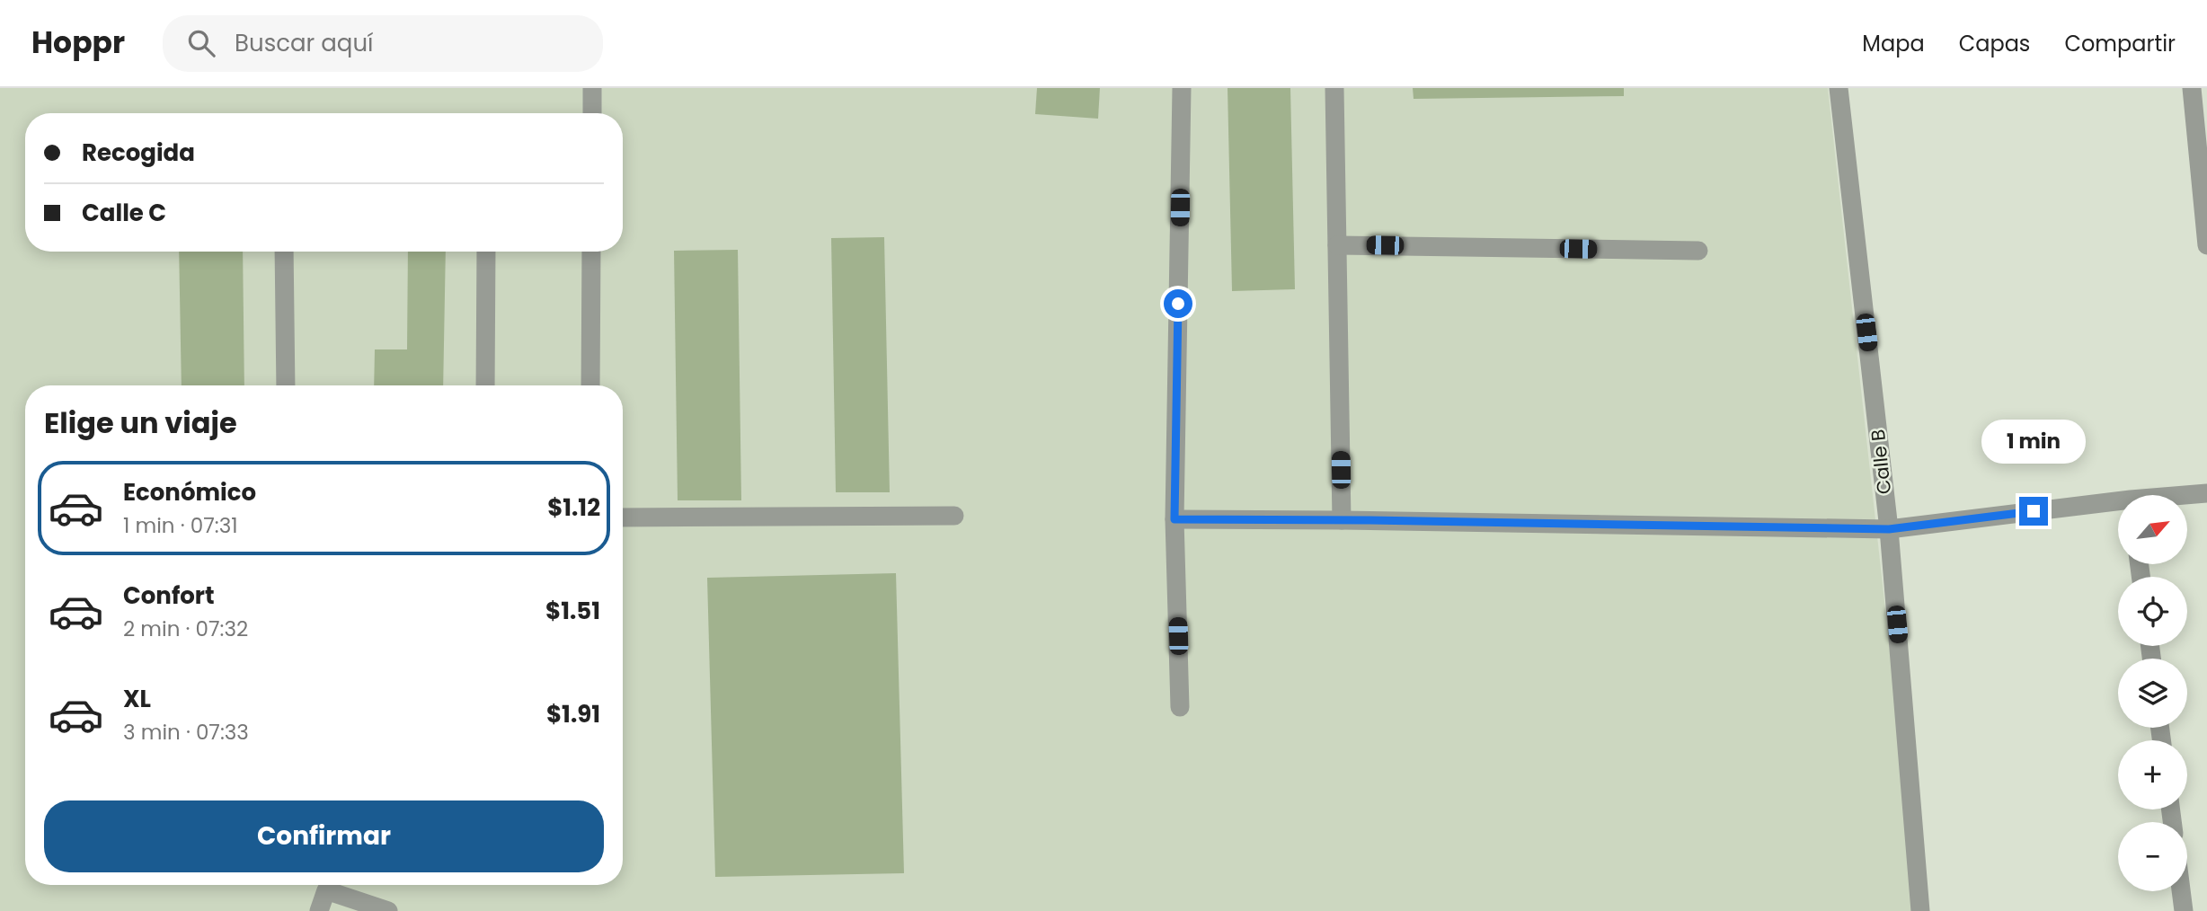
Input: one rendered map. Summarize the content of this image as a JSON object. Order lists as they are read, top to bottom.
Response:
{
  "streets": {
    "street": ["Calle B"]
  },
  "north": "top right",
  "page": {
    "header": "Hoppr",
    "search": "Buscar aquí",
    "nav": ["Mapa", "Capas", "Compartir"],
    "banner": ["Recogida", "Calle C"],
    "heading": "Elige un viaje",
    "bubble": "1 min",
    "list": [
      {
        "name": "Económico",
        "note": "1 min · 07:31",
        "value": "$1.12"
      },
      {
        "name": "Confort",
        "note": "2 min · 07:32",
        "value": "$1.51"
      },
      {
        "name": "XL",
        "note": "3 min · 07:33",
        "value": "$1.91"
      }
    ],
    "map_buttons": ["+", "−"],
    "buttons": "Confirmar"
  }
}
